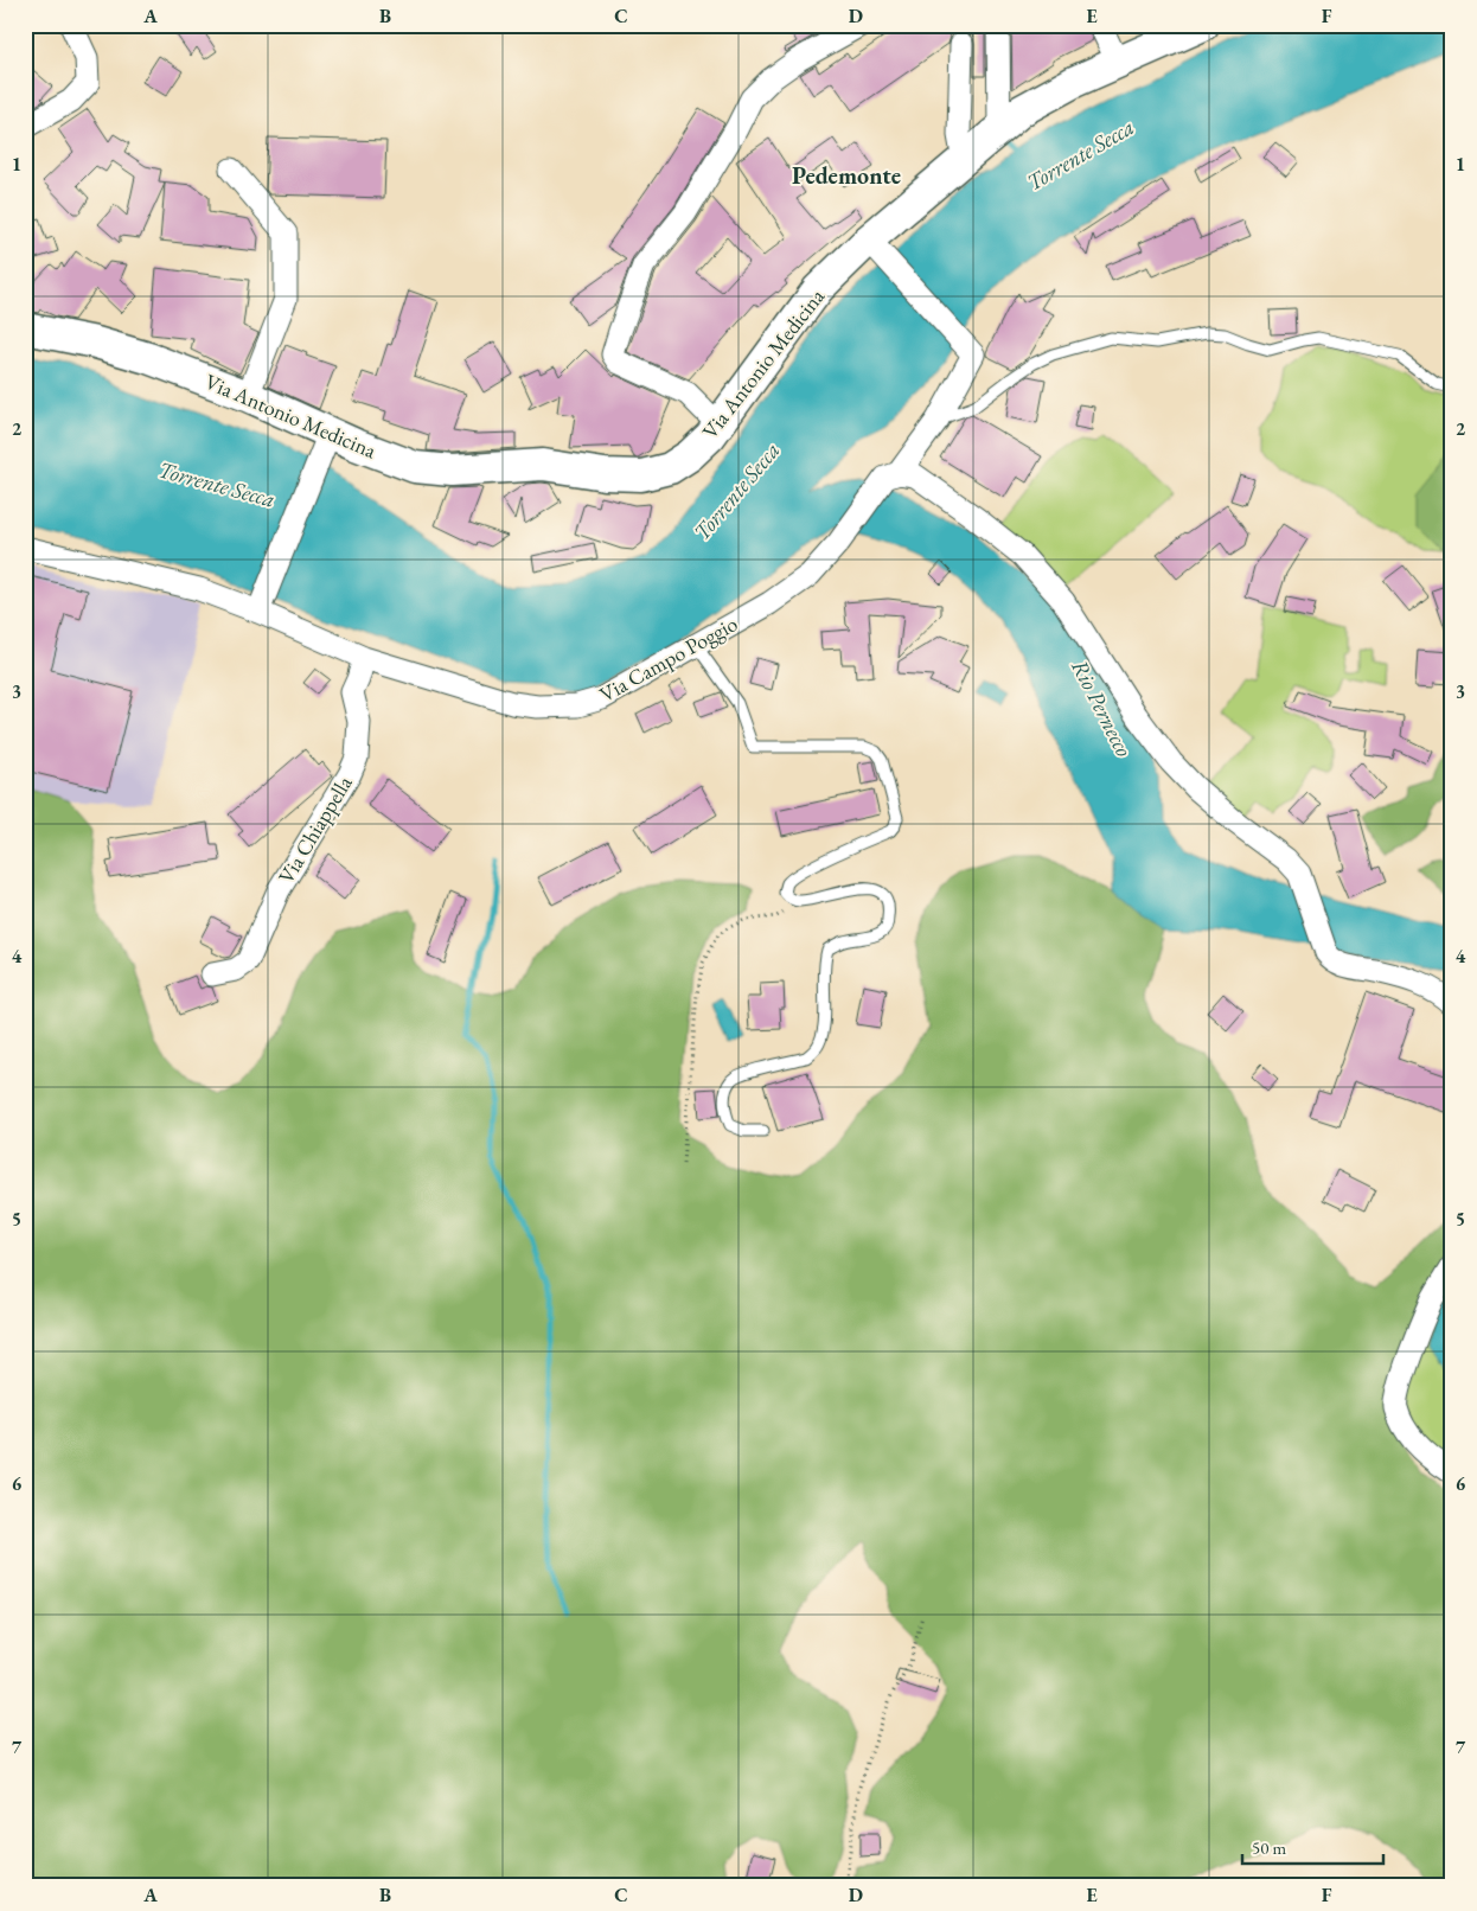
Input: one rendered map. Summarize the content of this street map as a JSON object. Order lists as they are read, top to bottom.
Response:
{
  "streets": {
    "main road": ["Via Antonio Medicina"],
    "street": ["Via Campo Poggio", "Via Chiappella"]
  },
  "crossings": [
    ["Via Antonio Medicina", "Via Campo Poggio"],
    ["Via Campo Poggio", "Via Chiappella"]
  ],
  "districts": ["Pedemonte"],
  "water": ["Torrente Secca", "Rio Pernecco"],
  "scale_bar": "50 m",
  "grid": {
    "columns": [
      "A",
      "B",
      "C",
      "D",
      "E",
      "F"
    ],
    "rows": [
      "1",
      "2",
      "3",
      "4",
      "5",
      "6",
      "7"
    ]
  }
}
